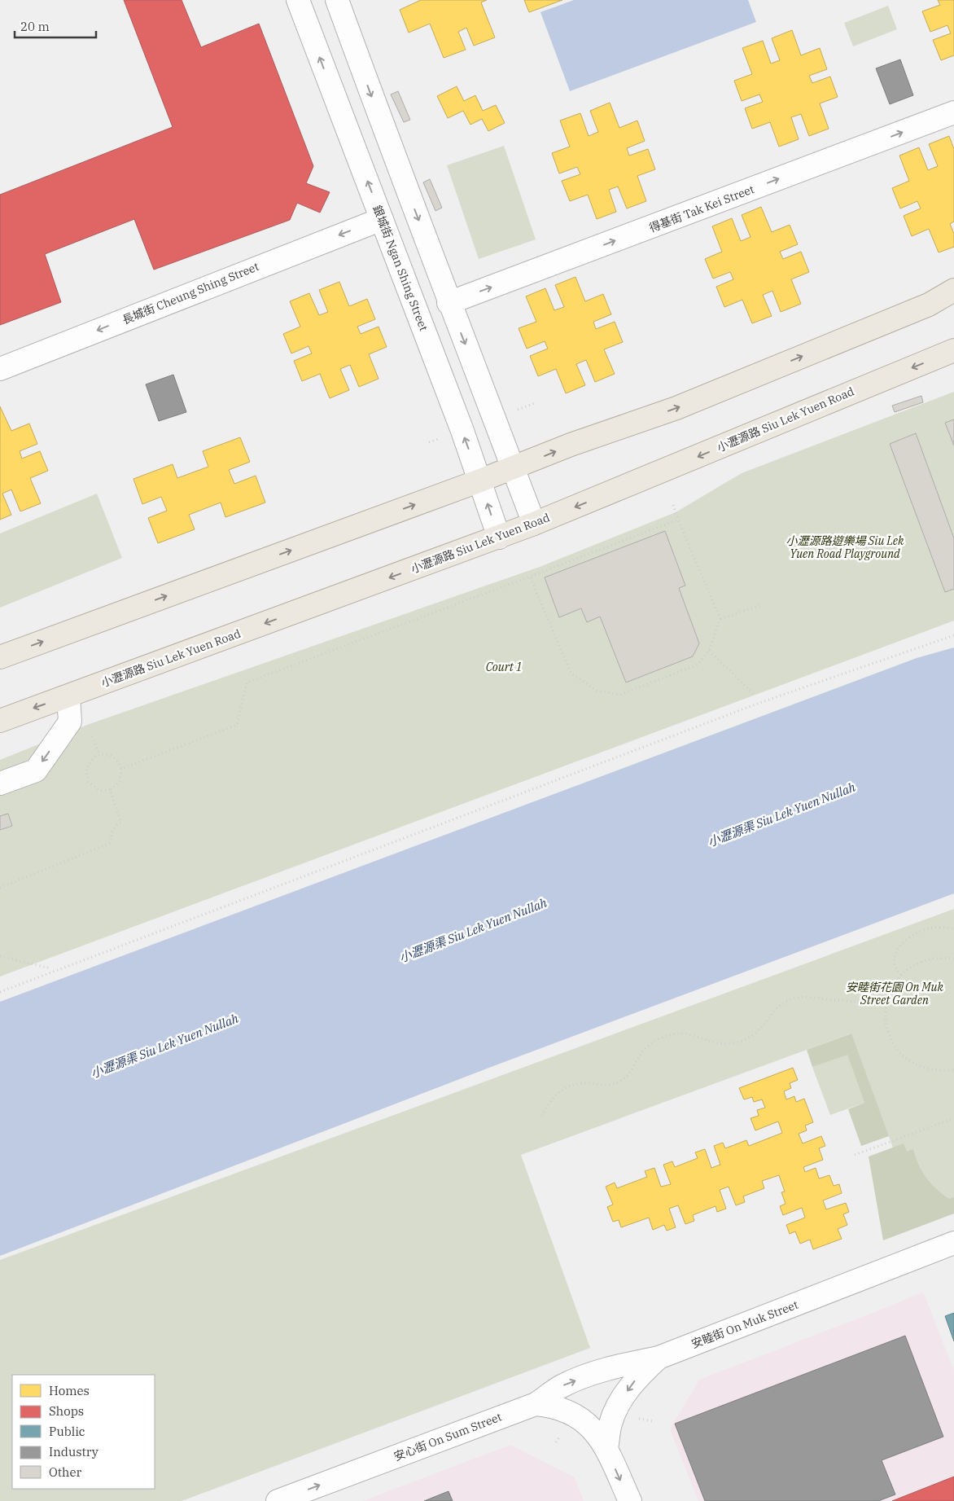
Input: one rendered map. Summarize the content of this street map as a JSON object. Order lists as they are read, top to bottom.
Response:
{
  "streets": {
    "main road": ["小瀝源路 Siu Lek Yuen Road"],
    "street": [
      "得基街 Tak Kei Street",
      "銀城街 Ngan Shing Street",
      "長城街 Cheung Shing Street",
      "安睦街 On Muk Street",
      "安心街 On Sum Street"
    ]
  },
  "crossings": [
    ["銀城街 Ngan Shing Street", "長城街 Cheung Shing Street"],
    ["銀城街 Ngan Shing Street", "小瀝源路 Siu Lek Yuen Road"],
    ["安睦街 On Muk Street", "安心街 On Sum Street"]
  ],
  "one_way": ["得基街 Tak Kei Street", "長城街 Cheung Shing Street", "安心街 On Sum Street"],
  "water": ["小瀝源渠 Siu Lek Yuen Nullah"],
  "parks": ["小瀝源路遊樂場 Siu Lek Yuen Road Playground", "Court 1", "安睦街花園 On Muk Street Garden"],
  "legend": [
    "Homes",
    "Shops",
    "Public",
    "Industry",
    "Other"
  ],
  "scale_bar": "20 m"
}
